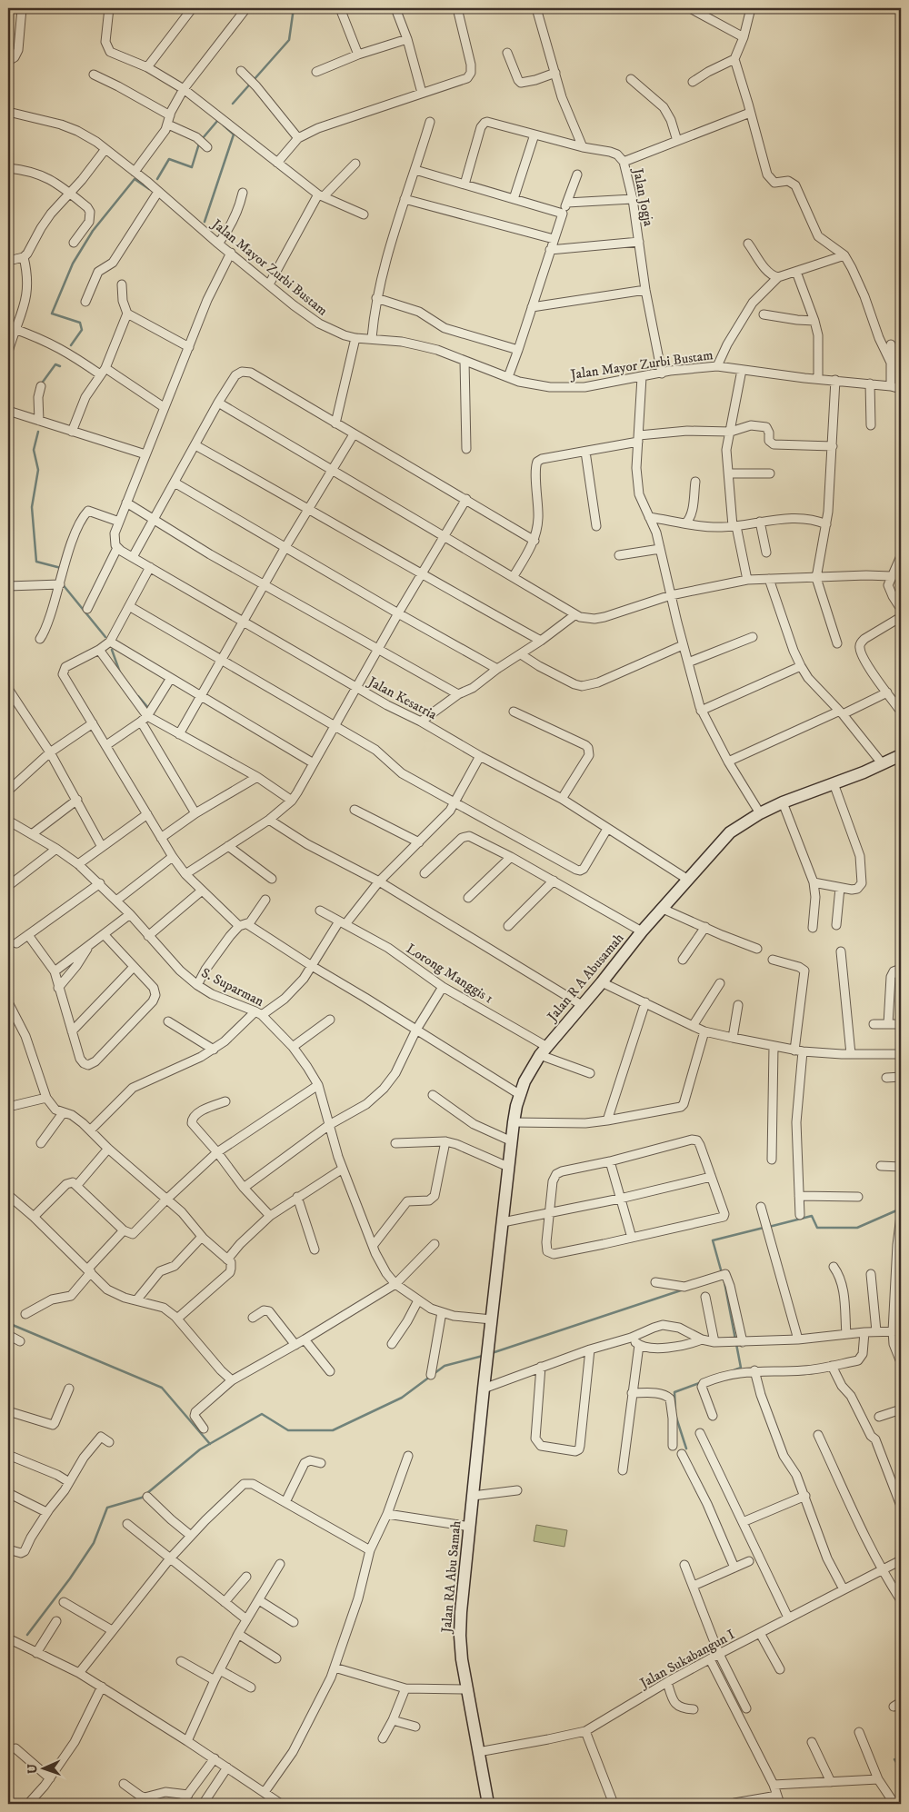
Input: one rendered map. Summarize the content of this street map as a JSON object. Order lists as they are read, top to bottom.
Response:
{
  "streets": {
    "street": [
      "Jalan Jogja",
      "Jalan Mayor Zurbi Bustam",
      "Jalan Kesatria",
      "Lorong Manggis 1",
      "Jalan R A Abusamah",
      "S. Suparman",
      "Jalan RA Abu Samah",
      "Jalan Sukabangun I"
    ]
  },
  "crossings": [
    ["Jalan Jogja", "Jalan Mayor Zurbi Bustam"],
    ["Jalan Kesatria", "Jalan R A Abusamah"],
    ["Lorong Manggis 1", "Jalan R A Abusamah"],
    ["Jalan R A Abusamah", "S. Suparman"],
    ["Jalan R A Abusamah", "Jalan RA Abu Samah"],
    ["Jalan RA Abu Samah", "Jalan Sukabangun I"]
  ],
  "north": "left"
}
